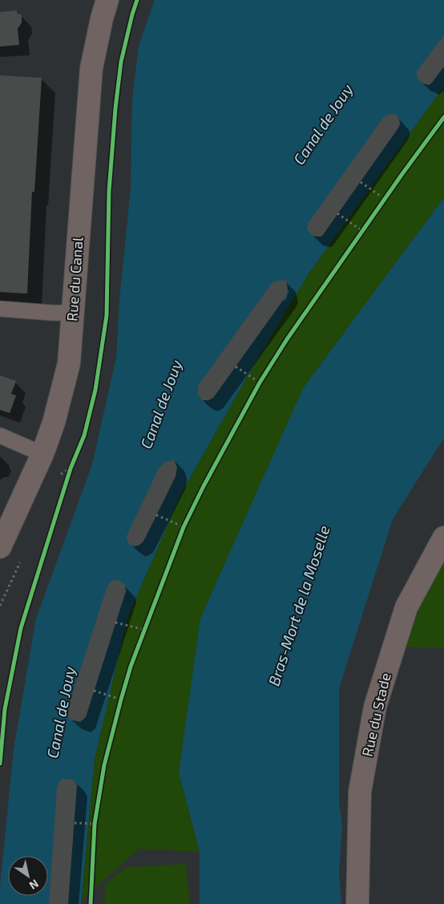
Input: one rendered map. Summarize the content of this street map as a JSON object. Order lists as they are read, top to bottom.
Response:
{
  "streets": {
    "street": ["Rue du Canal", "Rue du Stade"]
  },
  "water": ["Canal de Jouy", "Bras-Mort de la Moselle"],
  "north": "bottom right"
}
